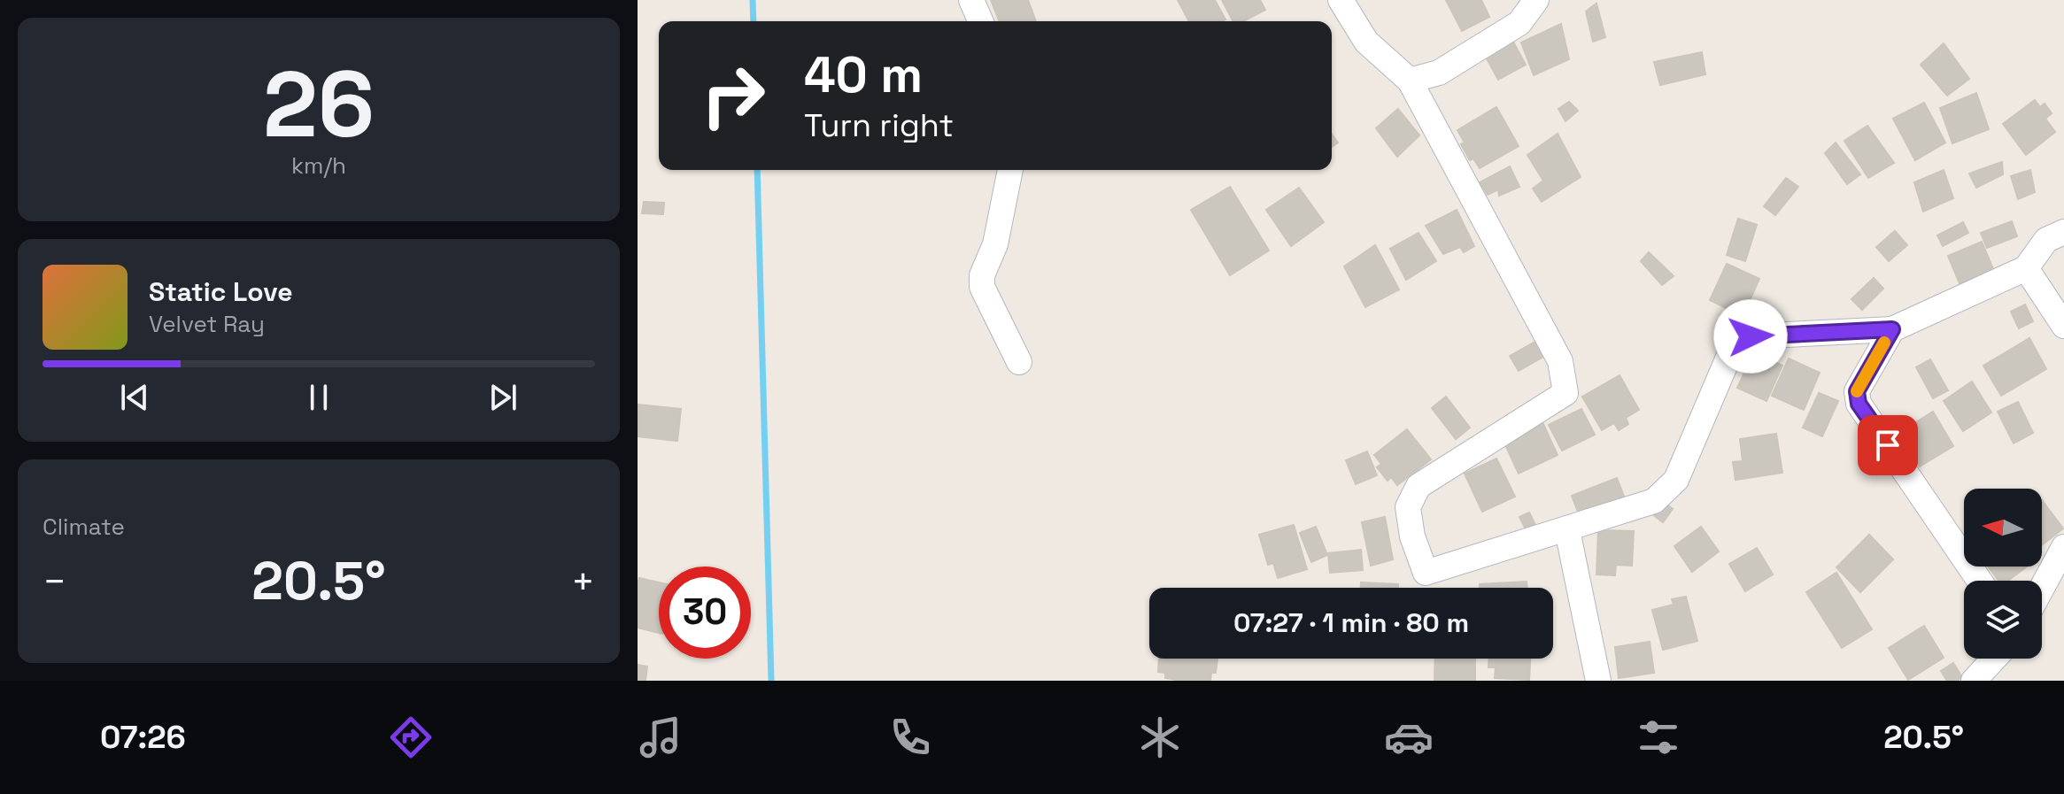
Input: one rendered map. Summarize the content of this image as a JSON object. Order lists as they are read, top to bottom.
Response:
{
  "north": "left",
  "page": {
    "tile": [
      ["26", "km/h"],
      "Climate"
    ],
    "turn": ["40 m", "Turn right"],
    "song": ["Static Love", "Velvet Ray"],
    "heat": ["−", "20.5°", "+"],
    "limit": "30",
    "trip": "07:27 · 1 min · 80 m",
    "tabs": ["07:26", "20.5°"]
  }
}
